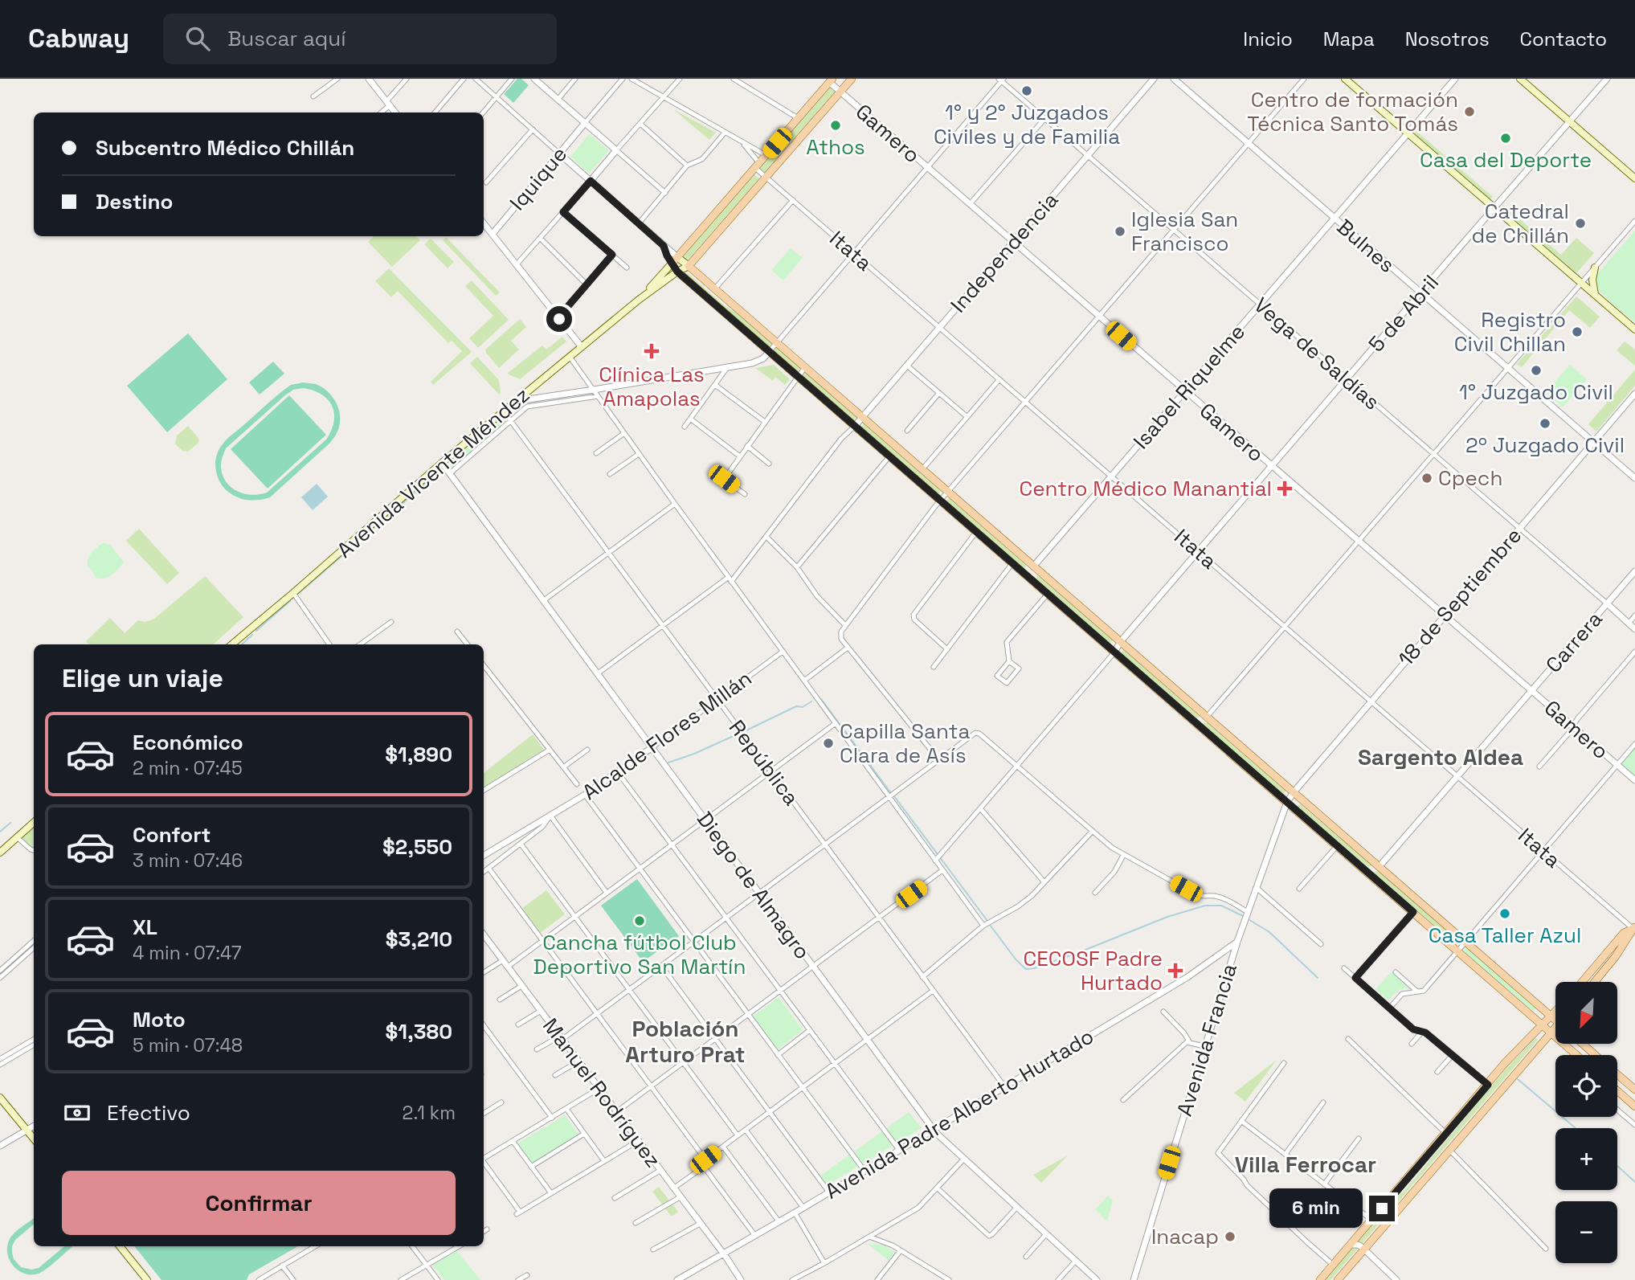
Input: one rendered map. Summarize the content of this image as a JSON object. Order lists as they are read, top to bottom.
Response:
{
  "streets": {
    "main road": ["Avenida Vicente Méndez"],
    "street": [
      "Gamero",
      "Iquique",
      "Bulnes",
      "Itata",
      "Independencia",
      "5 de Abril",
      "Vega de Saldías",
      "Isabel Riquelme",
      "18 de Septiembre",
      "Carrera",
      "Alcalde Flores Millán",
      "República",
      "Diego de Almagro",
      "Avenida Francia",
      "Manuel Rodríguez",
      "Avenida Padre Alberto Hurtado"
    ]
  },
  "crossings": [
    ["Gamero", "Independencia"],
    ["Gamero", "5 de Abril"],
    ["Gamero", "Isabel Riquelme"],
    ["Gamero", "Avenida Vicente Méndez"],
    ["Gamero", "18 de Septiembre"],
    ["Gamero", "Carrera"],
    ["Bulnes", "5 de Abril"],
    ["Bulnes", "Isabel Riquelme"],
    ["Bulnes", "18 de Septiembre"],
    ["Itata", "Independencia"],
    ["Itata", "5 de Abril"],
    ["Itata", "Isabel Riquelme"],
    ["Itata", "Avenida Vicente Méndez"],
    ["Itata", "18 de Septiembre"],
    ["Itata", "Carrera"],
    ["Independencia", "Vega de Saldías"],
    ["5 de Abril", "Vega de Saldías"],
    ["Vega de Saldías", "Isabel Riquelme"],
    ["Vega de Saldías", "18 de Septiembre"],
    ["Vega de Saldías", "Carrera"],
    ["Avenida Vicente Méndez", "República"],
    ["Avenida Vicente Méndez", "Diego de Almagro"],
    ["18 de Septiembre", "Avenida Francia"],
    ["Alcalde Flores Millán", "República"],
    ["Alcalde Flores Millán", "Diego de Almagro"],
    ["República", "Avenida Padre Alberto Hurtado"],
    ["Diego de Almagro", "Avenida Padre Alberto Hurtado"],
    ["Avenida Francia", "Avenida Padre Alberto Hurtado"],
    ["Manuel Rodríguez", "Avenida Padre Alberto Hurtado"]
  ],
  "districts": ["Sargento Aldea", "Población Arturo Prat", "Villa Ferrocar"],
  "places": {
    "other": [
      "1° y 2° Juzgados Civiles y de Familia",
      "Centro de formación Técnica Santo Tomás",
      "Athos",
      "Casa del Deporte",
      "Catedral de Chillán",
      "Iglesia San Francisco",
      "Registro Civil Chillan",
      "1° Juzgado Civil",
      "2º Juzgado Civil",
      "Cpech",
      "Capilla Santa Clara de Asís",
      "Casa Taller Azul",
      "Cancha fútbol Club Deportivo San Martín",
      "Inacap"
    ],
    "health": ["Clínica Las Amapolas", "Centro Médico Manantial", "CECOSF Padre Hurtado"]
  },
  "north": "bottom left",
  "page": {
    "header": "Cabway",
    "search": "Buscar aquí",
    "nav": [
      "Inicio",
      "Mapa",
      "Nosotros",
      "Contacto"
    ],
    "banner": ["Subcentro Médico Chillán", "Destino"],
    "heading": "Elige un viaje",
    "list": [
      {
        "name": "Económico",
        "note": "2 min · 07:45",
        "value": "$1,890"
      },
      {
        "name": "Confort",
        "note": "3 min · 07:46",
        "value": "$2,550"
      },
      {
        "name": "XL",
        "note": "4 min · 07:47",
        "value": "$3,210"
      },
      {
        "name": "Moto",
        "note": "5 min · 07:48",
        "value": "$1,380"
      }
    ],
    "map_buttons": ["+", "−"],
    "pay": ["Efectivo", "2.1 km"],
    "buttons": "Confirmar",
    "bubble": "6 min"
  }
}
